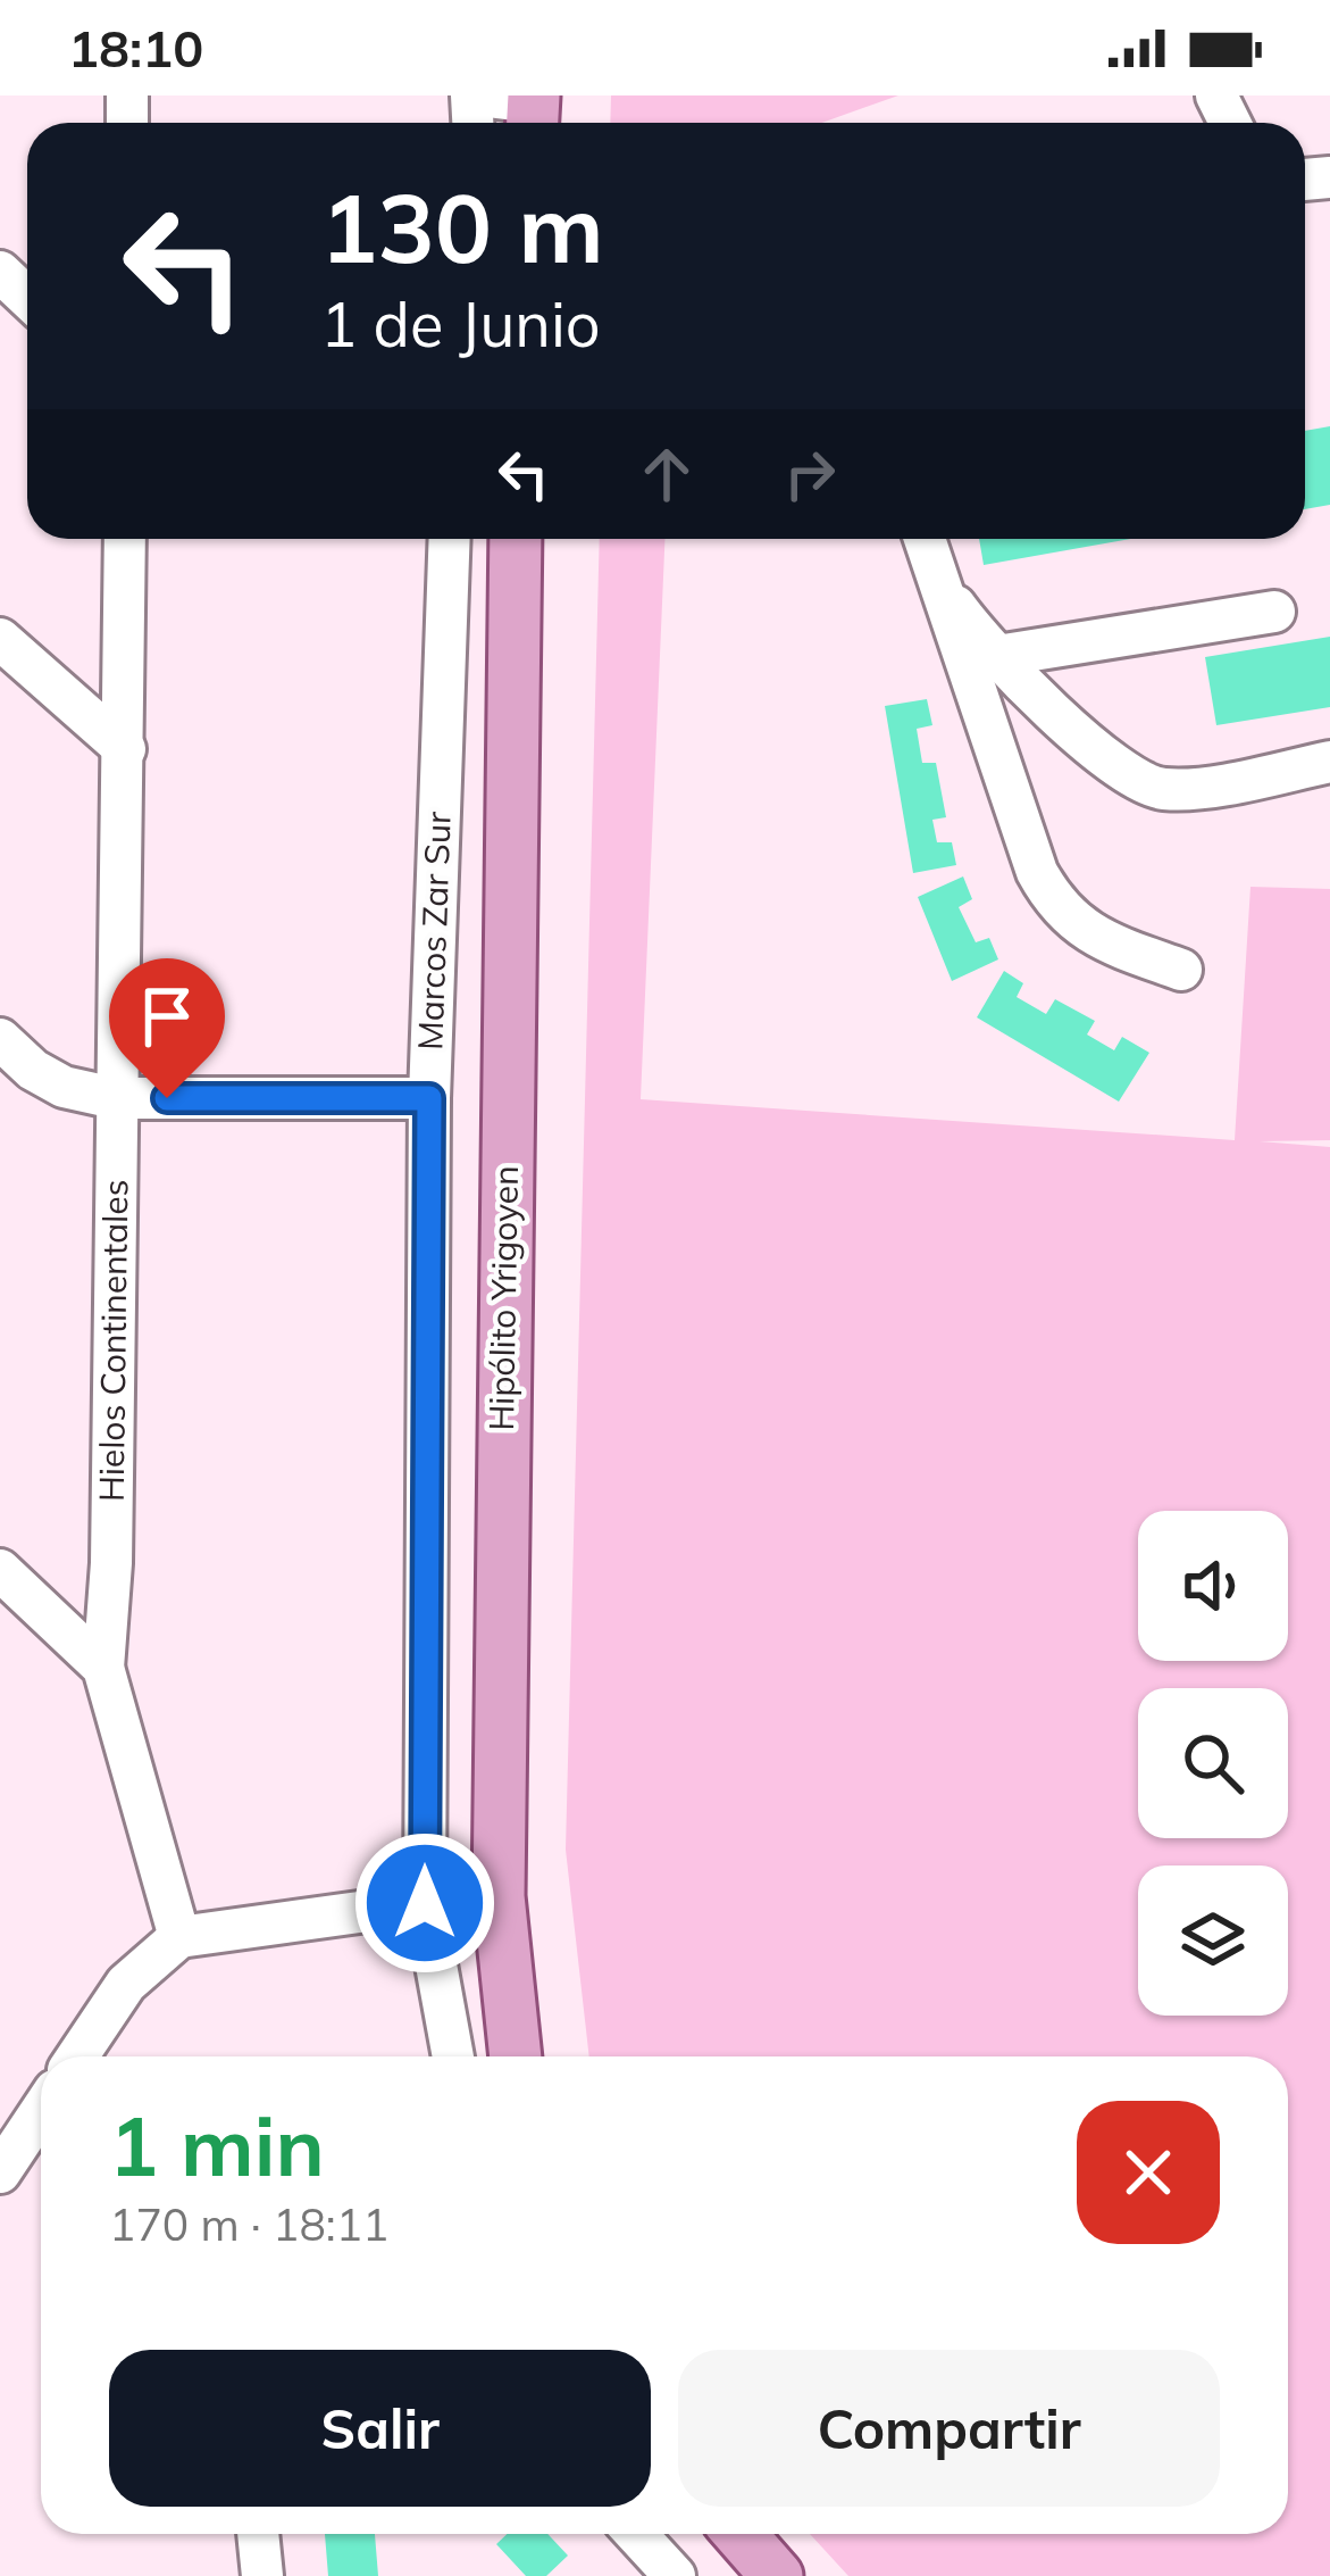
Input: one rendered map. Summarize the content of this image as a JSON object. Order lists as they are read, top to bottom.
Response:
{
  "streets": {
    "main road": ["Hipólito Yrigoyen"],
    "street": ["Marcos Zar Sur", "Hielos Continentales"]
  },
  "page": {
    "status": "18:10",
    "turn": ["130 m", "1 de Junio"],
    "heading": ["1 min", "170 m · 18:11"],
    "buttons": ["Salir", "Compartir"]
  }
}
